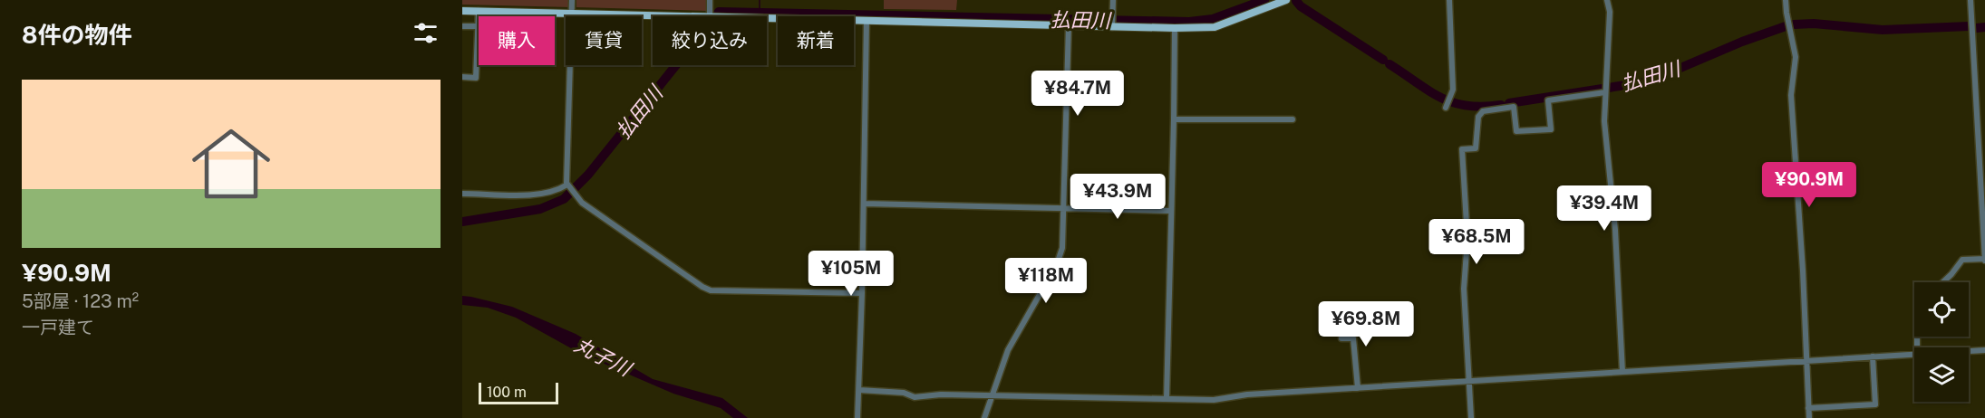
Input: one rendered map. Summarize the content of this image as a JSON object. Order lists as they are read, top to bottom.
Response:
{
  "water": ["払田川", "丸子川"],
  "scale_bar": "100 m",
  "page": {
    "heading": "8件の物件",
    "chip": [
      "購入",
      "賃貸",
      "絞り込み",
      "新着"
    ],
    "list": [
      {
        "name": "¥90.9M",
        "note": "5部屋 · 123 m² · 一戸建て"
      }
    ],
    "price": [
      "¥84.7M",
      "¥90.9M",
      "¥43.9M",
      "¥39.4M",
      "¥68.5M",
      "¥105M",
      "¥118M",
      "¥69.8M"
    ],
    "scale": "100 m"
  }
}
